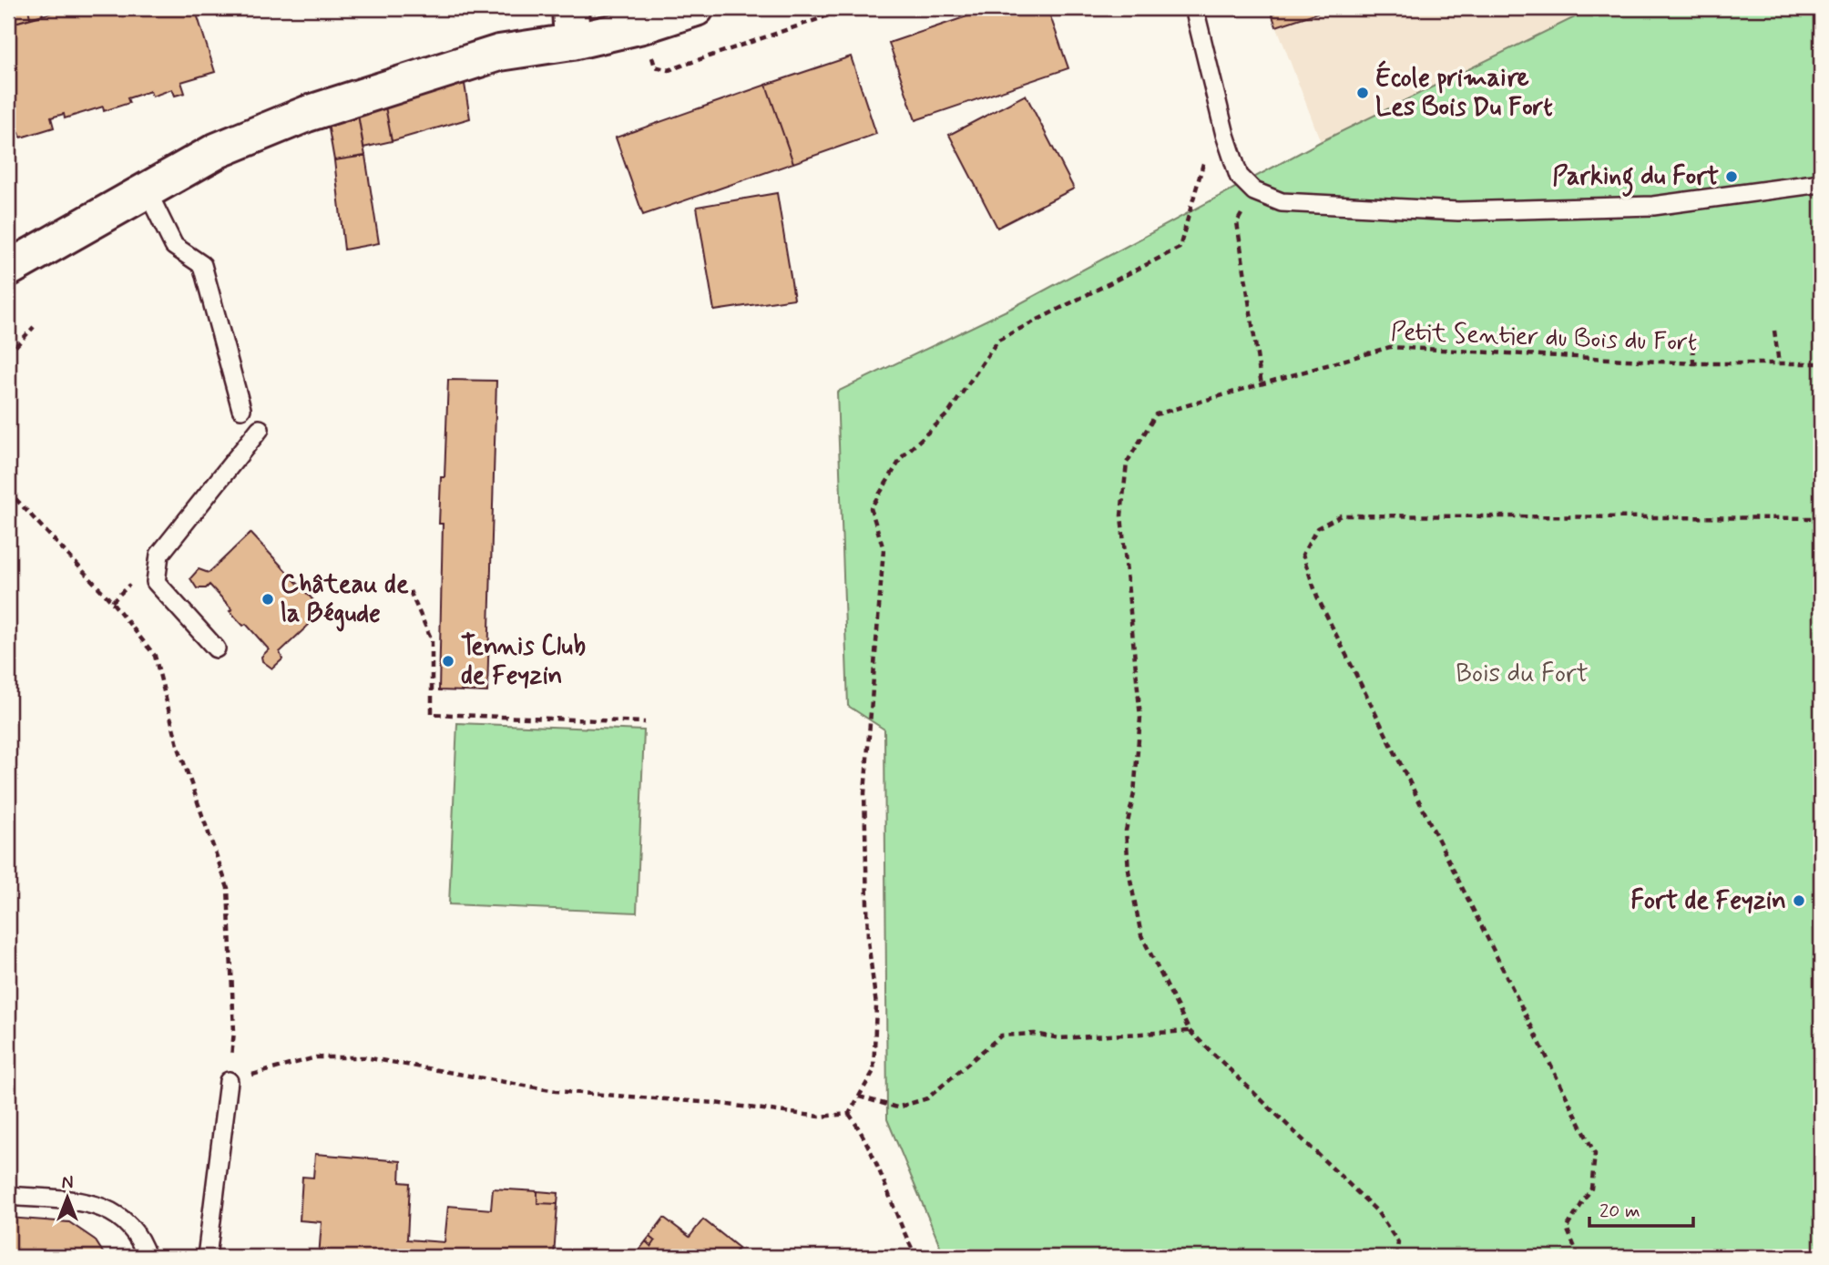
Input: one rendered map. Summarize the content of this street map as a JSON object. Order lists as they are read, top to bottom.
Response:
{
  "streets": {
    "path": ["Petit Sentier du Bois du Fort"]
  },
  "parks": ["Bois du Fort"],
  "places": [
    "École primaire Les Bois Du Fort",
    "Parking du Fort",
    "Château de la Bégude",
    "Tennis Club de Feyzin",
    "Fort de Feyzin"
  ],
  "scale_bar": "20 m",
  "north": "top"
}
